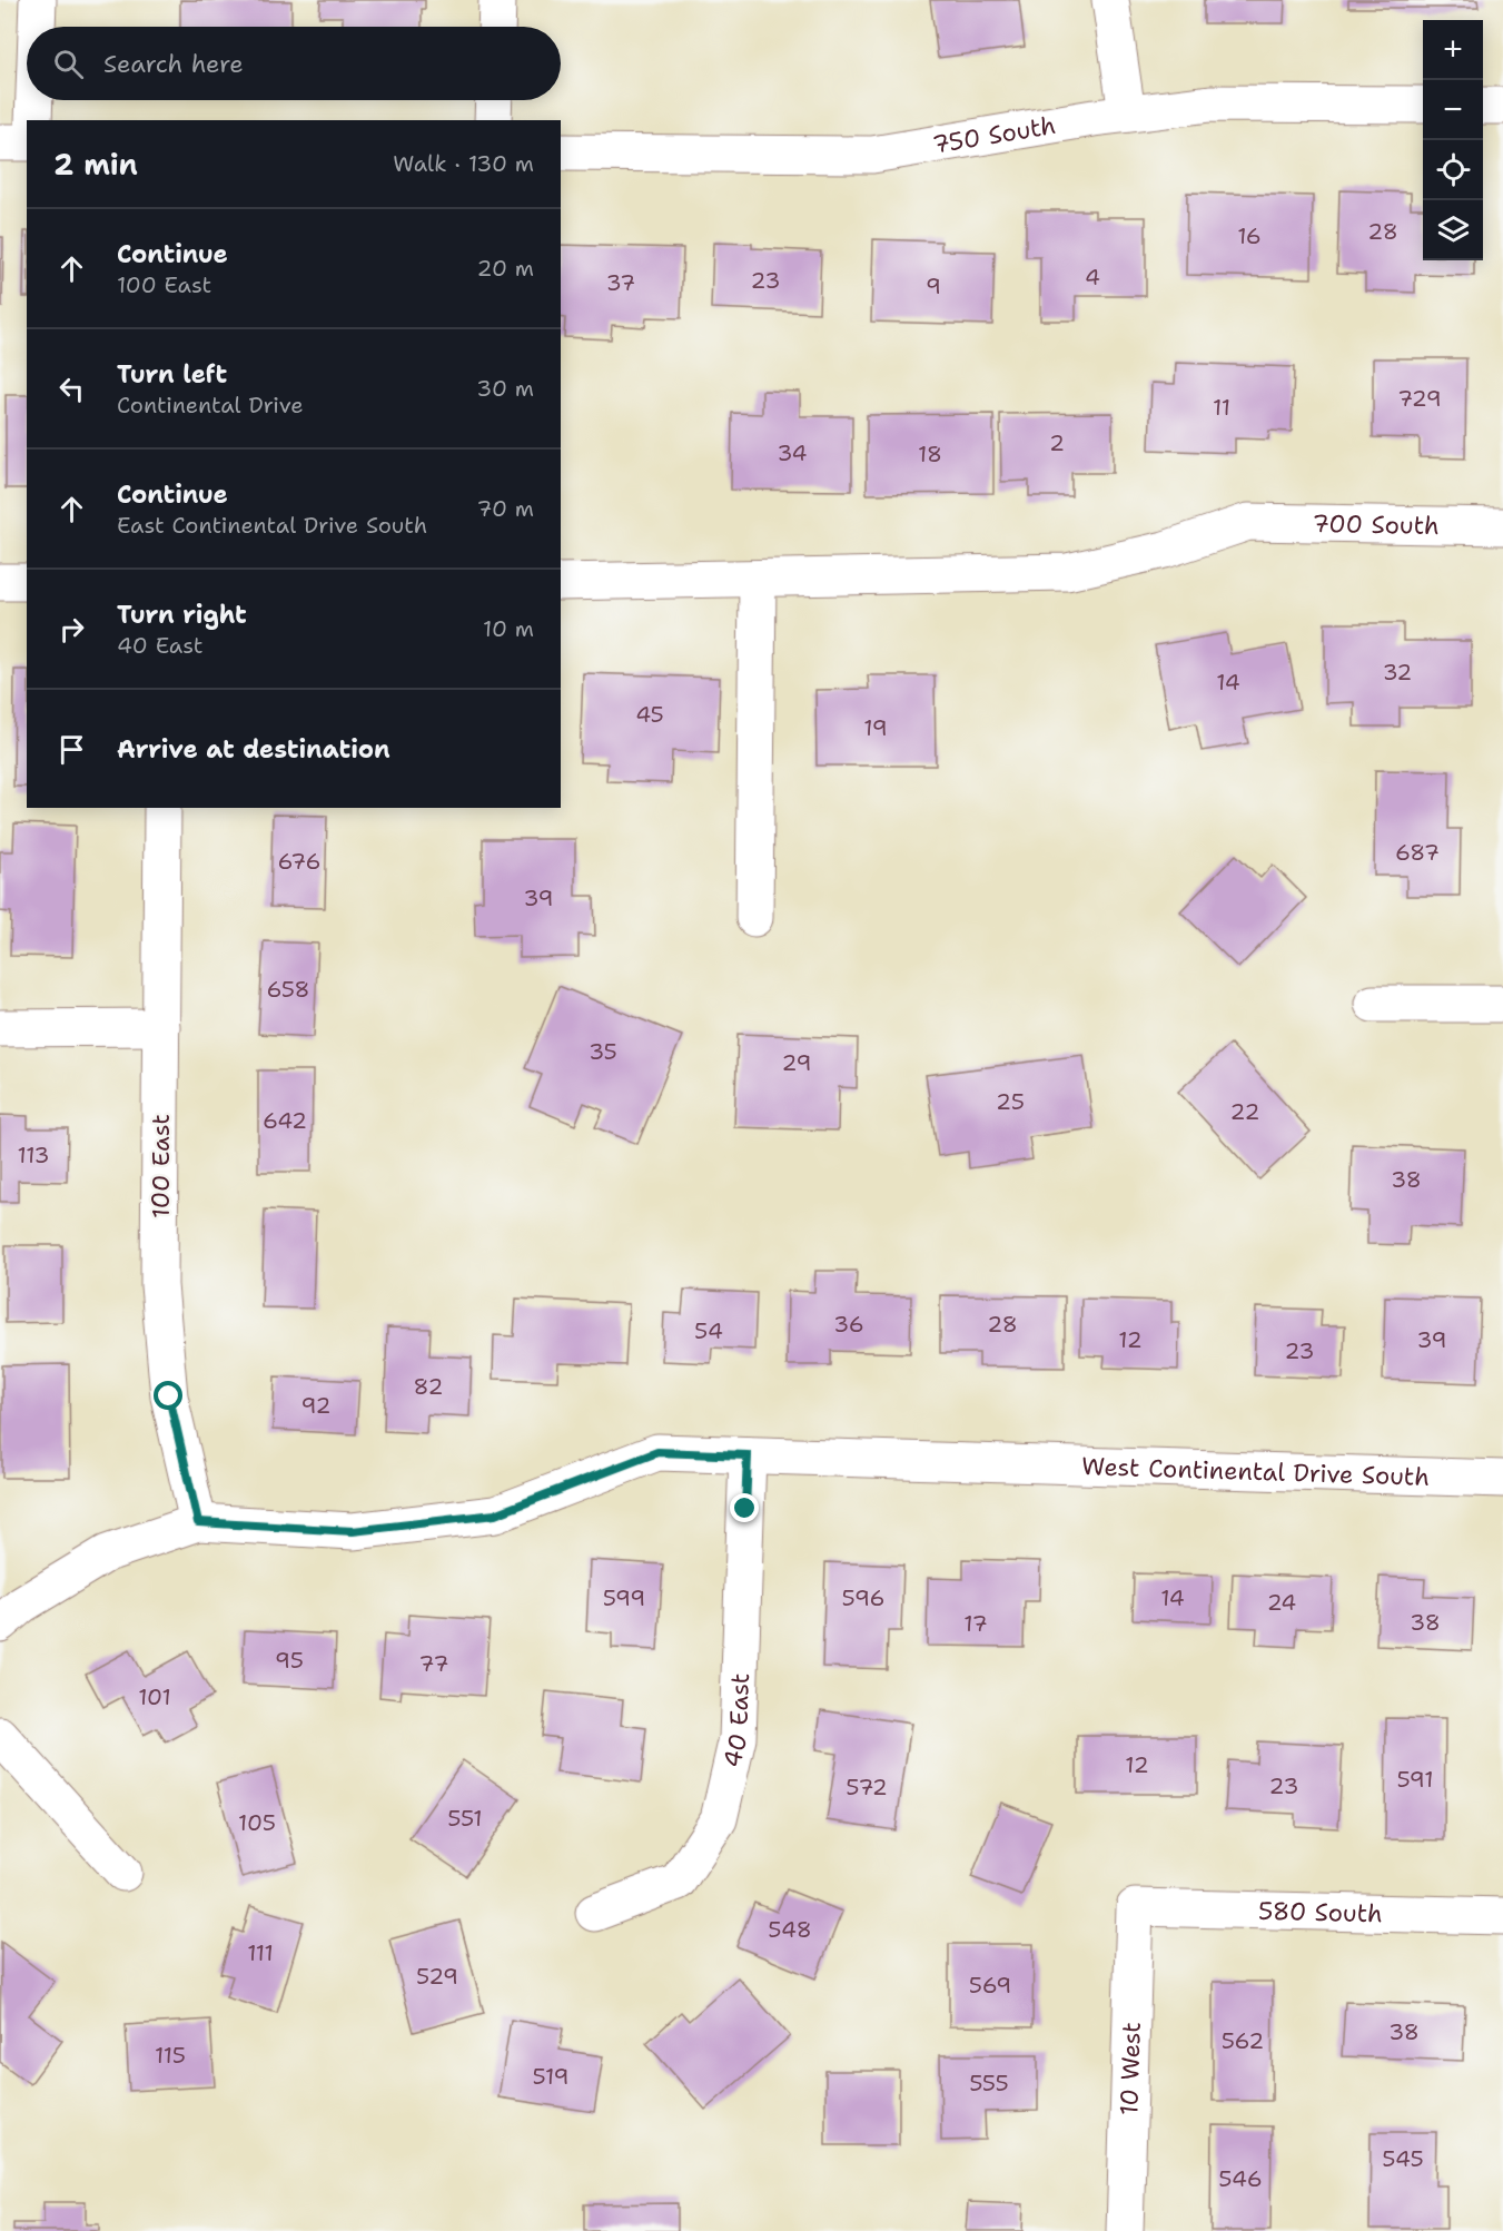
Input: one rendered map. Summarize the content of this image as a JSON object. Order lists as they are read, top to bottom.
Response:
{
  "streets": {
    "street": [
      "750 South",
      "700 South",
      "100 East",
      "West Continental Drive South",
      "40 East",
      "580 South",
      "10 West"
    ]
  },
  "crossings": [
    ["100 East", "West Continental Drive South"],
    ["West Continental Drive South", "40 East"],
    ["580 South", "10 West"]
  ],
  "house_numbers": [
    "28",
    "16",
    "4",
    "23",
    "37",
    "9",
    "729",
    "11",
    "2",
    "34",
    "18",
    "32",
    "14",
    "45",
    "19",
    "687",
    "676",
    "39",
    "658",
    "35",
    "29",
    "25",
    "22",
    "642",
    "113",
    "38",
    "36",
    "28",
    "54",
    "12",
    "39",
    "23",
    "82",
    "92",
    "599",
    "596",
    "14",
    "24",
    "38",
    "17",
    "95",
    "77",
    "101",
    "12",
    "591",
    "23",
    "572",
    "551",
    "105",
    "548",
    "111",
    "529",
    "569",
    "38",
    "562",
    "115",
    "519",
    "555",
    "545",
    "546"
  ],
  "page": {
    "map_buttons": ["+", "−"],
    "search": "Search here",
    "heading": ["2 min", "Walk · 130 m"],
    "list": [
      ["Continue", "100 East", "20 m"],
      ["Turn left", "Continental Drive", "30 m"],
      ["Continue", "East Continental Drive South", "70 m"],
      ["Turn right", "40 East", "10 m"],
      "Arrive at destination"
    ]
  }
}
